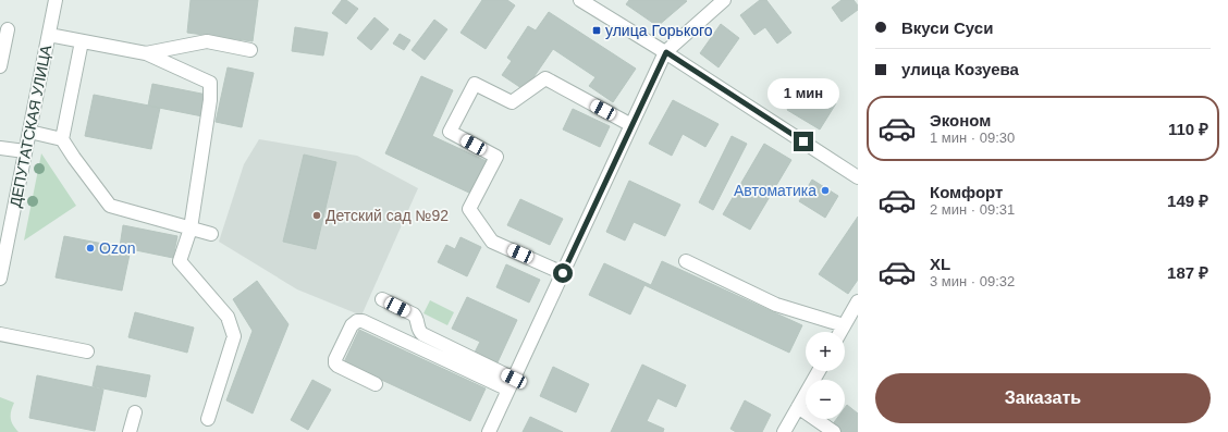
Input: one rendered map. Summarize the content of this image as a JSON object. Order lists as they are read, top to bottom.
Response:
{
  "streets": {
    "street": ["ДЕПУТАТСКАЯ УЛИЦА"]
  },
  "places": {
    "transit": ["улица Горького"],
    "other": ["Автоматика", "Детский сад №92", "Ozon"]
  },
  "page": {
    "banner": ["Вкуси Суси", "улица Козуева"],
    "bubble": "1 мин",
    "list": [
      {
        "name": "Эконом",
        "note": "1 мин · 09:30",
        "value": "110 ₽"
      },
      {
        "name": "Комфорт",
        "note": "2 мин · 09:31",
        "value": "149 ₽"
      },
      {
        "name": "XL",
        "note": "3 мин · 09:32",
        "value": "187 ₽"
      }
    ],
    "map_buttons": ["+", "−"],
    "buttons": "Заказать"
  }
}
